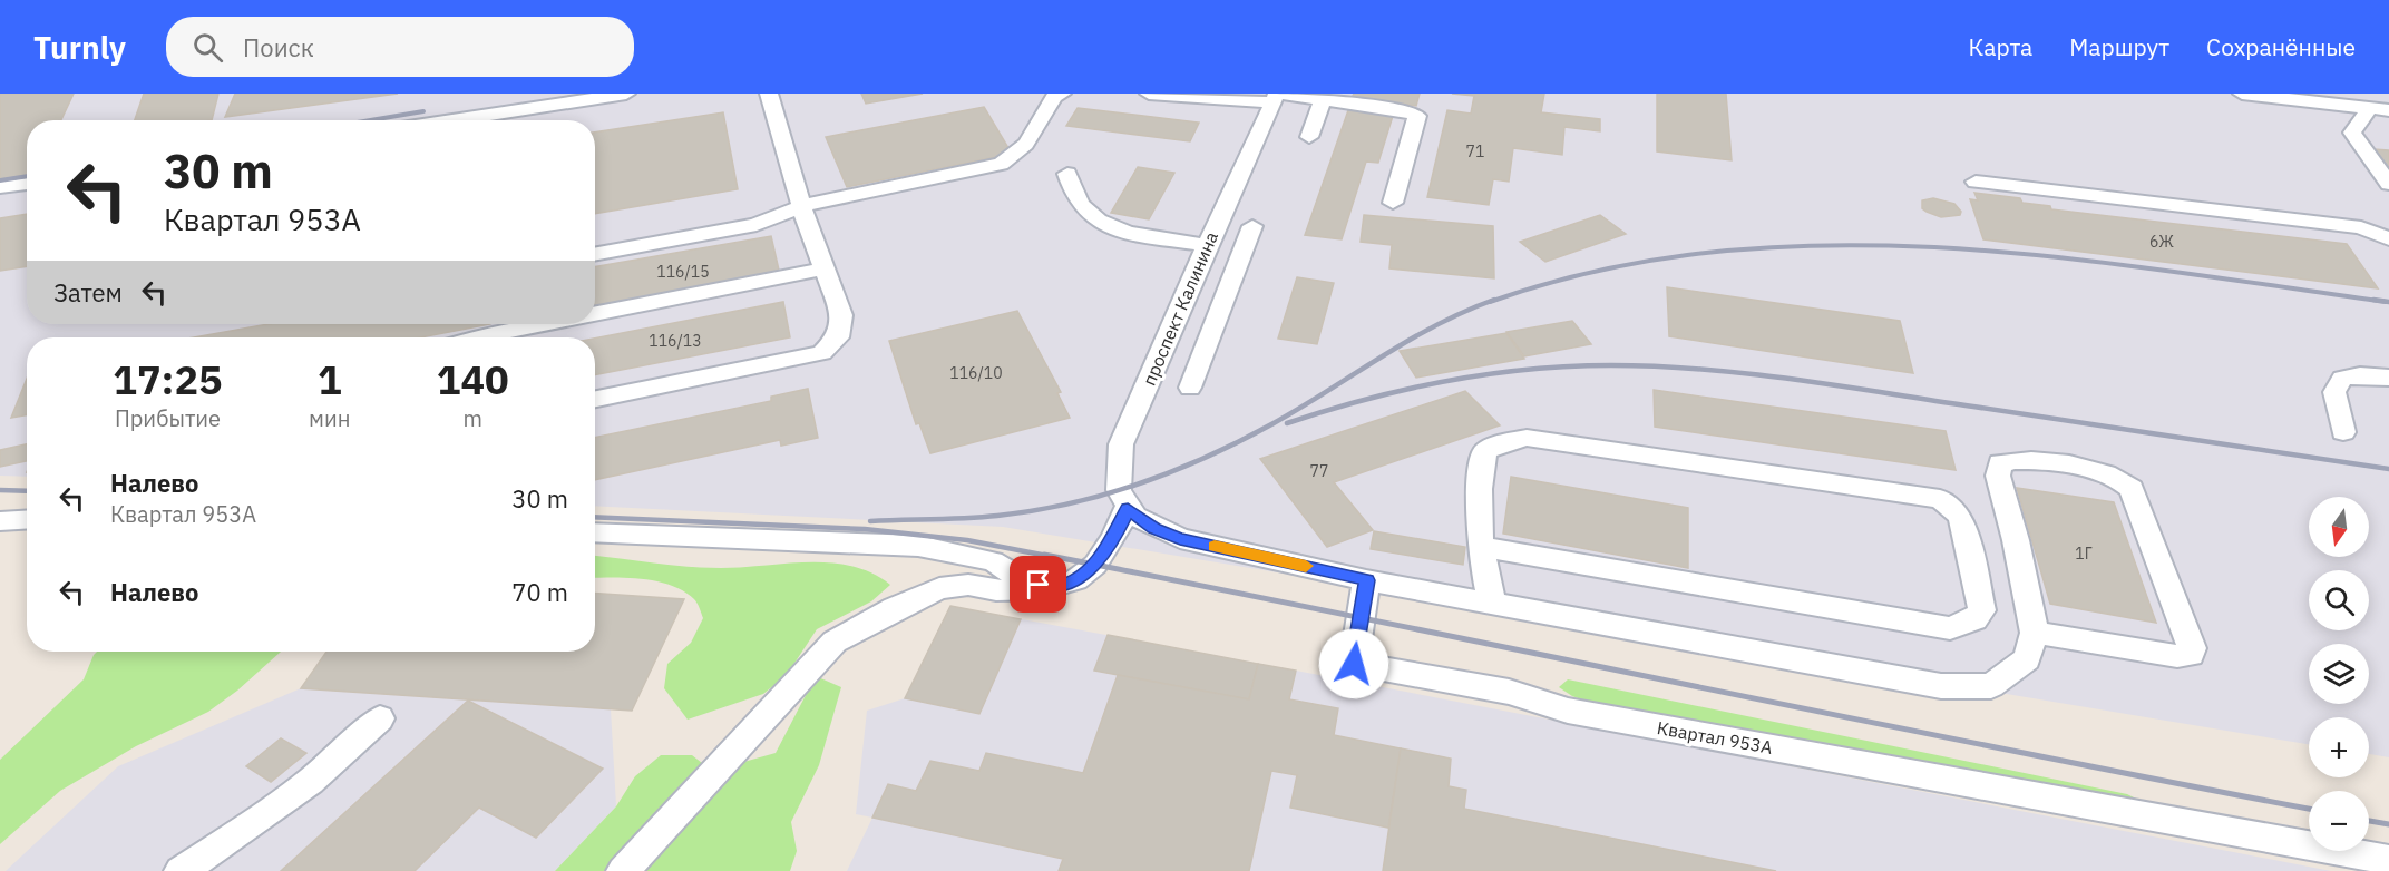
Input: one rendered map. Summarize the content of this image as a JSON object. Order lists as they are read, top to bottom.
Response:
{
  "streets": {
    "street": ["проспект Калинина", "Квартал 953А"]
  },
  "house_numbers": [
    "71",
    "6Ж",
    "116/15",
    "116/13",
    "116/10",
    "77",
    "1Г"
  ],
  "north": "bottom",
  "page": {
    "header": "Turnly",
    "search": "Поиск",
    "nav": ["Карта", "Маршрут", "Сохранённые"],
    "turn": ["30 m", "Квартал 953А"],
    "then": "Затем",
    "eta": [
      "17:25",
      "Прибытие",
      "1",
      "мин",
      "140",
      "m"
    ],
    "list": [
      {
        "name": "Налево",
        "note": "Квартал 953А",
        "value": "30 m"
      },
      {
        "name": "Налево",
        "value": "70 m"
      }
    ],
    "map_buttons": ["+", "−"]
  }
}
